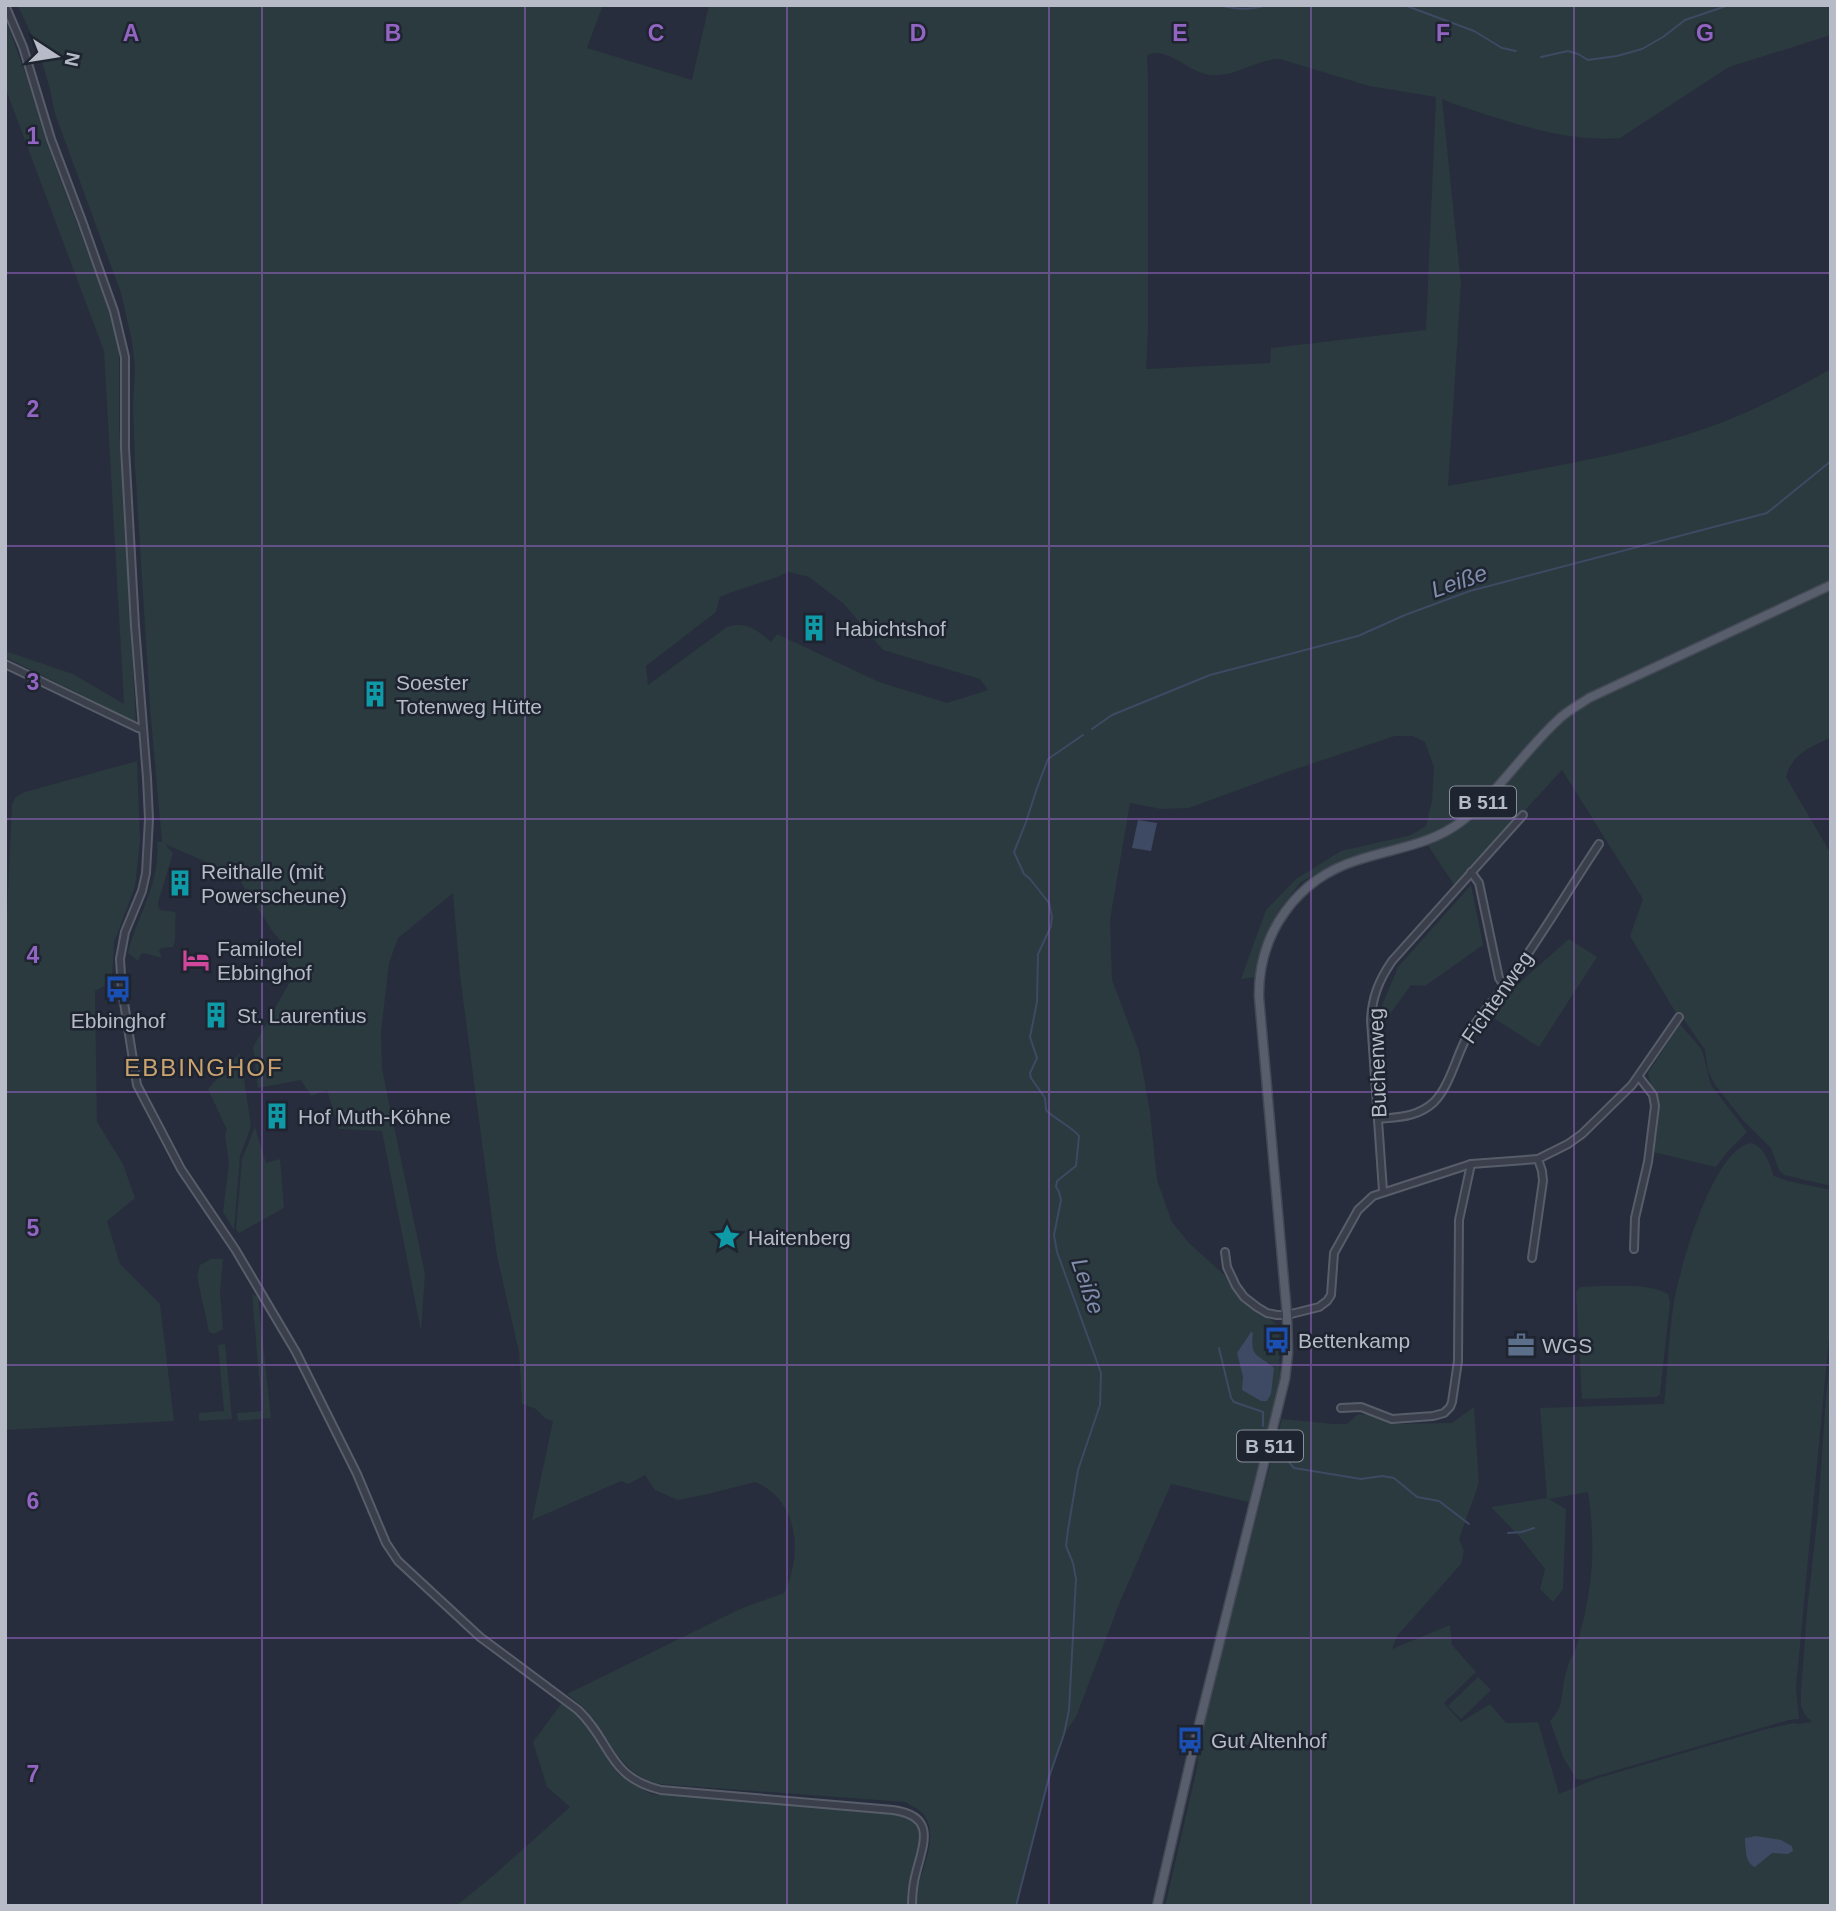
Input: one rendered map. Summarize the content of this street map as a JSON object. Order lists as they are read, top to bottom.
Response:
{
  "streets": {
    "main road": ["B 511"],
    "street": ["Fichtenweg", "Buchenweg"]
  },
  "crossings": [
    ["Fichtenweg", "Buchenweg"]
  ],
  "districts": ["EBBINGHOF"],
  "water": ["Leiße"],
  "places": {
    "building": [
      "Habichtshof",
      "Soester Totenweg Hütte",
      "Reithalle (mit Powerscheune)",
      "St. Laurentius",
      "Hof Muth-Köhne"
    ],
    "hotel": ["Familotel Ebbinghof"],
    "bus stop": ["Ebbinghof", "Bettenkamp", "Gut Altenhof"],
    "place": ["Haitenberg"],
    "office": ["WGS"]
  },
  "north": "right",
  "grid": {
    "columns": [
      "A",
      "B",
      "C",
      "D",
      "E",
      "F",
      "G"
    ],
    "rows": [
      "1",
      "2",
      "3",
      "4",
      "5",
      "6",
      "7"
    ]
  }
}
